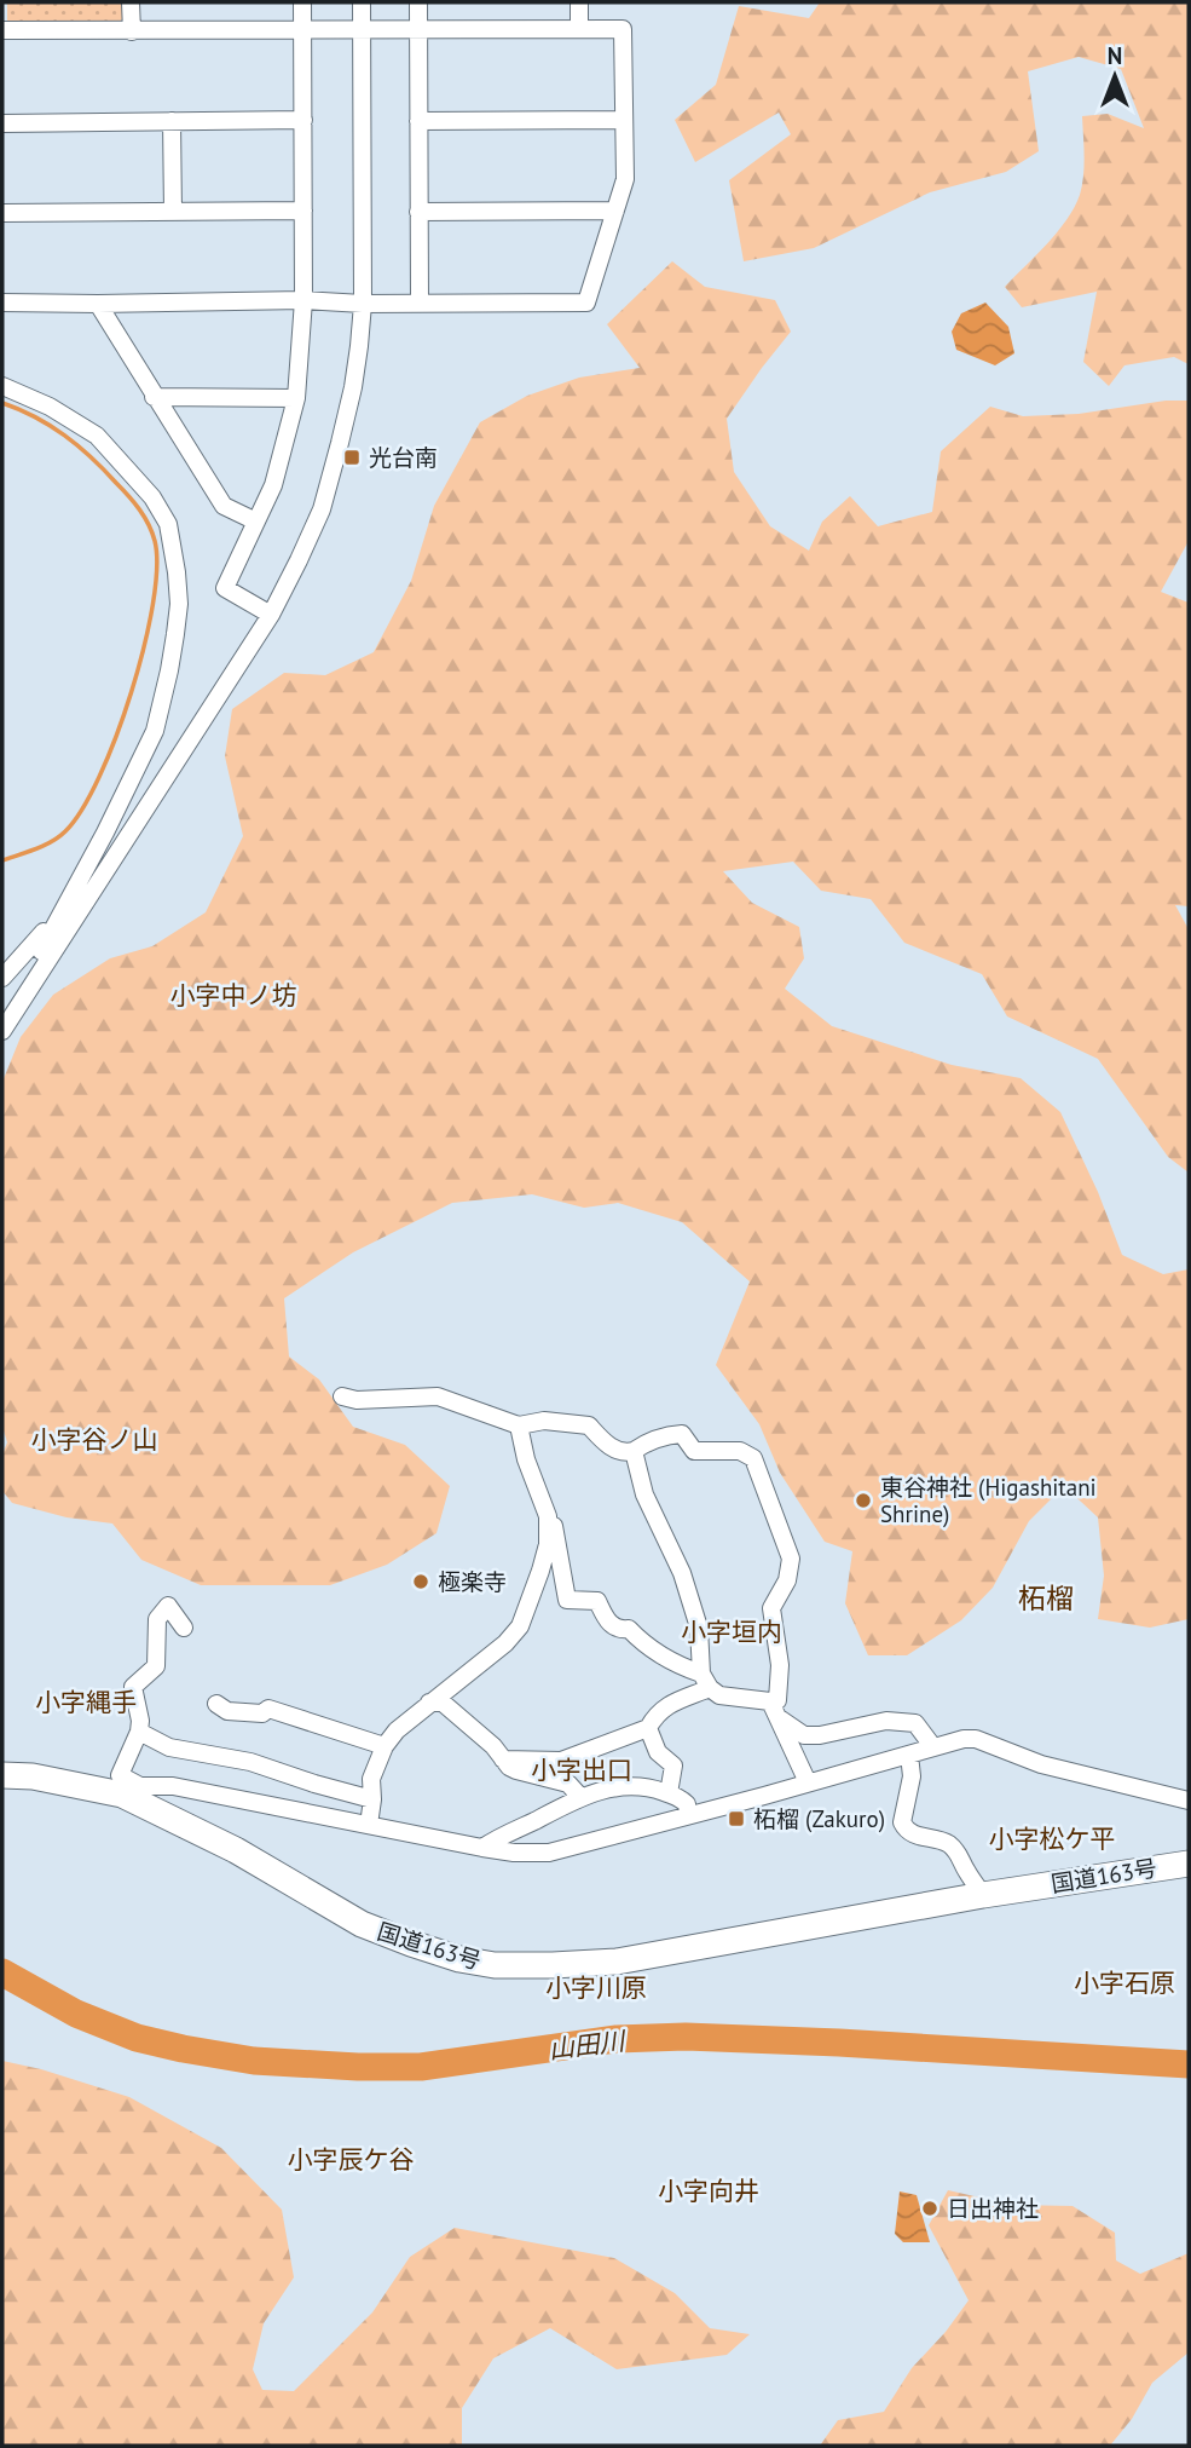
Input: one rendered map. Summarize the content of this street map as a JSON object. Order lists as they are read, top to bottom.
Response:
{
  "streets": {
    "highway": ["国道163号"]
  },
  "districts": [
    "小字中ノ坊",
    "小字谷ノ山",
    "柘榴",
    "小字垣内",
    "小字縄手",
    "小字出口",
    "小字松ケ平",
    "小字石原",
    "小字川原",
    "小字辰ケ谷",
    "小字向井"
  ],
  "water": ["山田川"],
  "places": {
    "transit": ["光台南", "柘榴 (Zakuro)"],
    "other": ["東谷神社 (Higashitani Shrine)", "極楽寺", "日出神社"]
  },
  "north": "top"
}
